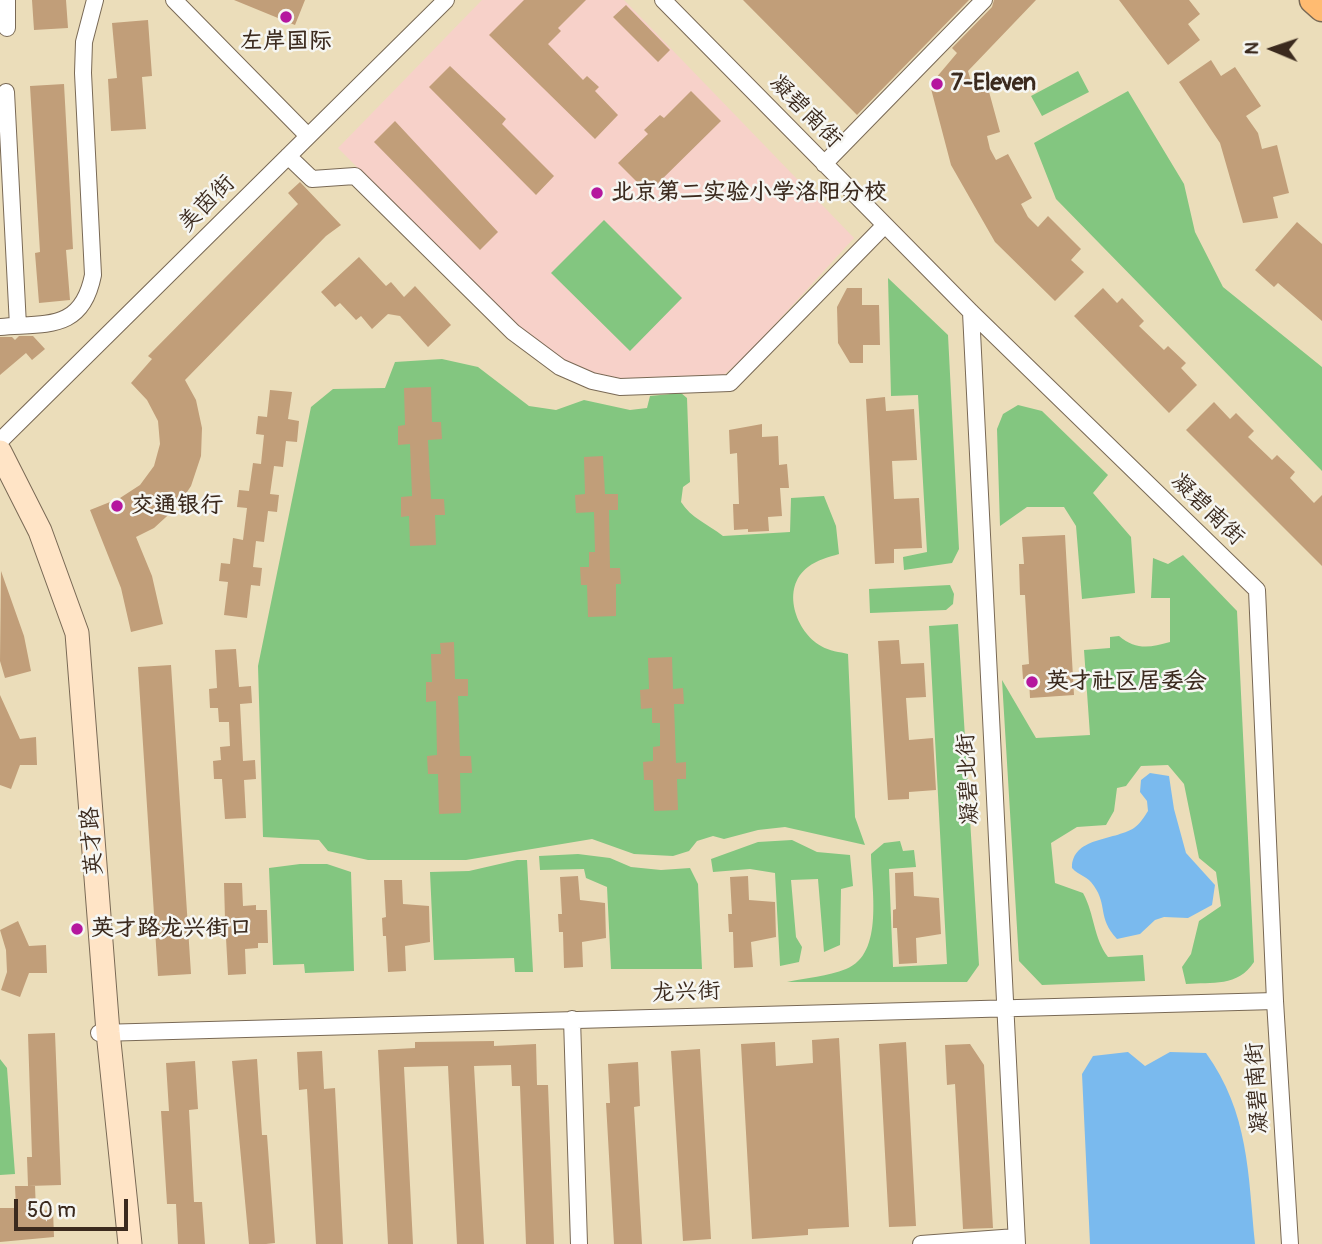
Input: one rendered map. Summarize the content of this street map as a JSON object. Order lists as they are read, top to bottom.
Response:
{
  "streets": {
    "main road": ["英才路"],
    "street": [
      "凝碧南街",
      "美茵街",
      "凝碧北街",
      "龙兴街"
    ]
  },
  "crossings": [
    ["凝碧南街", "凝碧北街"],
    ["凝碧南街", "龙兴街"],
    ["凝碧北街", "龙兴街"],
    ["英才路", "龙兴街"]
  ],
  "places": [
    "左岸国际",
    "7-Eleven",
    "北京第二实验小学洛阳分校",
    "交通银行",
    "英才社区居委会",
    "英才路龙兴街口"
  ],
  "scale_bar": "50 m",
  "north": "left"
}
